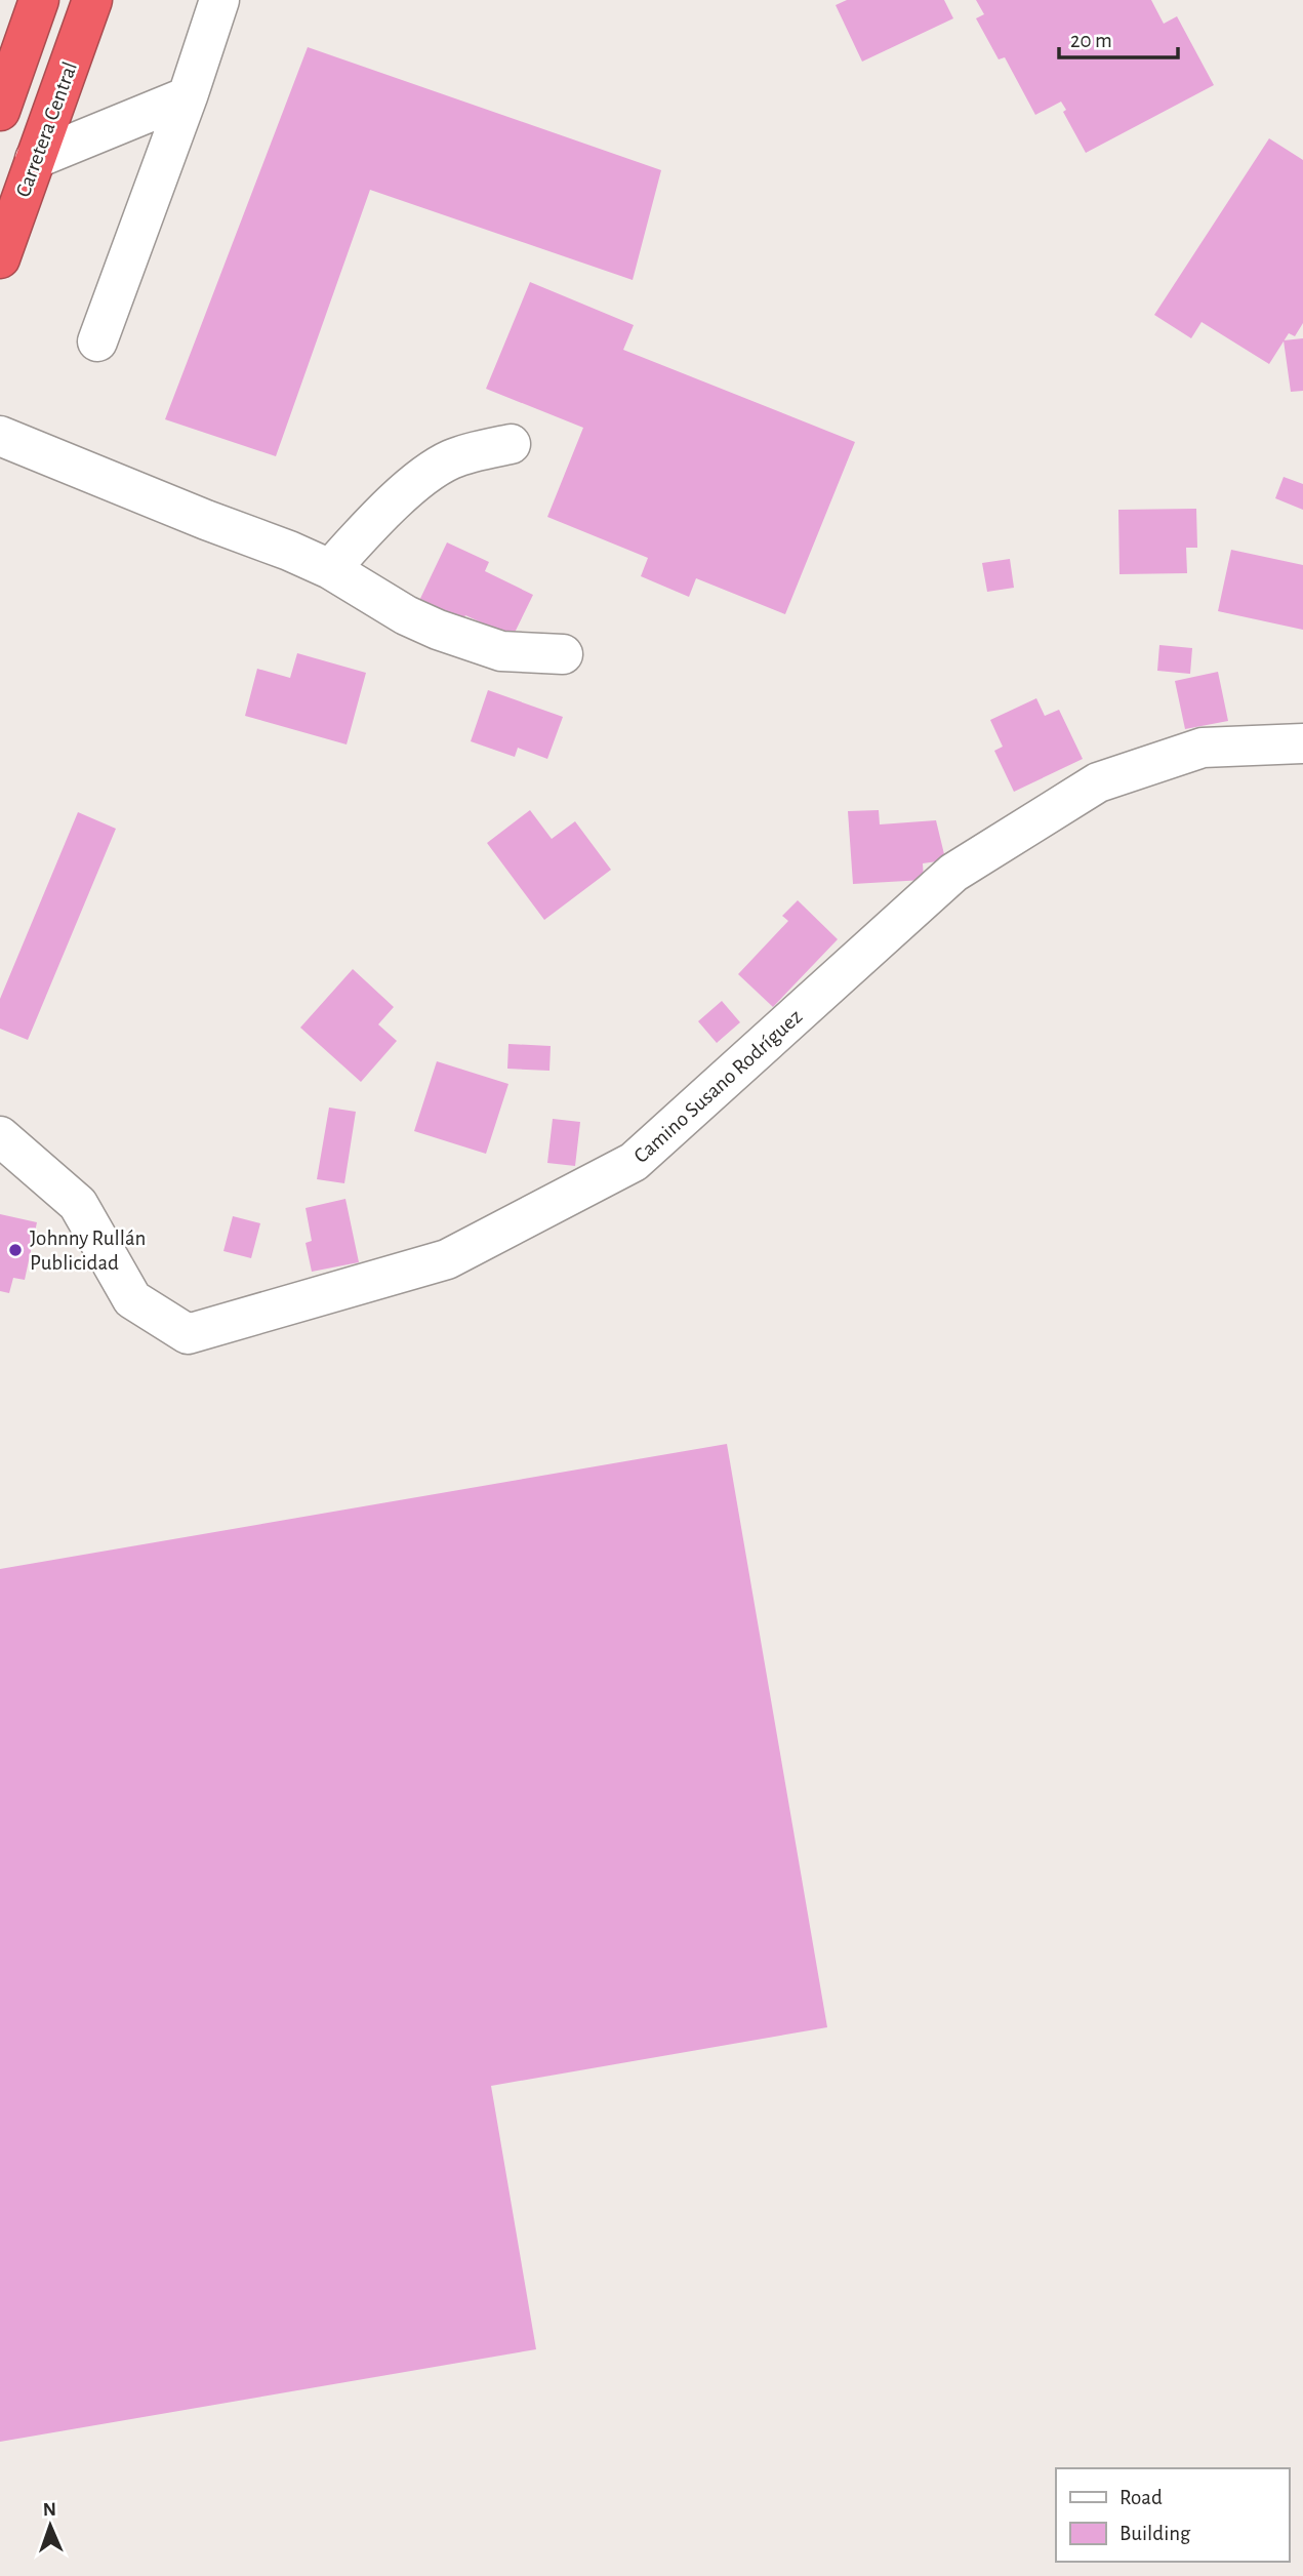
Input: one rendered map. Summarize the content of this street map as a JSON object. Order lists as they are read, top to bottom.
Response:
{
  "streets": {
    "highway": ["Carretera Central"],
    "street": ["Camino Susano Rodríguez"]
  },
  "places": ["Johnny Rullán Publicidad"],
  "legend": ["Road", "Building"],
  "scale_bar": "20 m",
  "north": "top"
}
